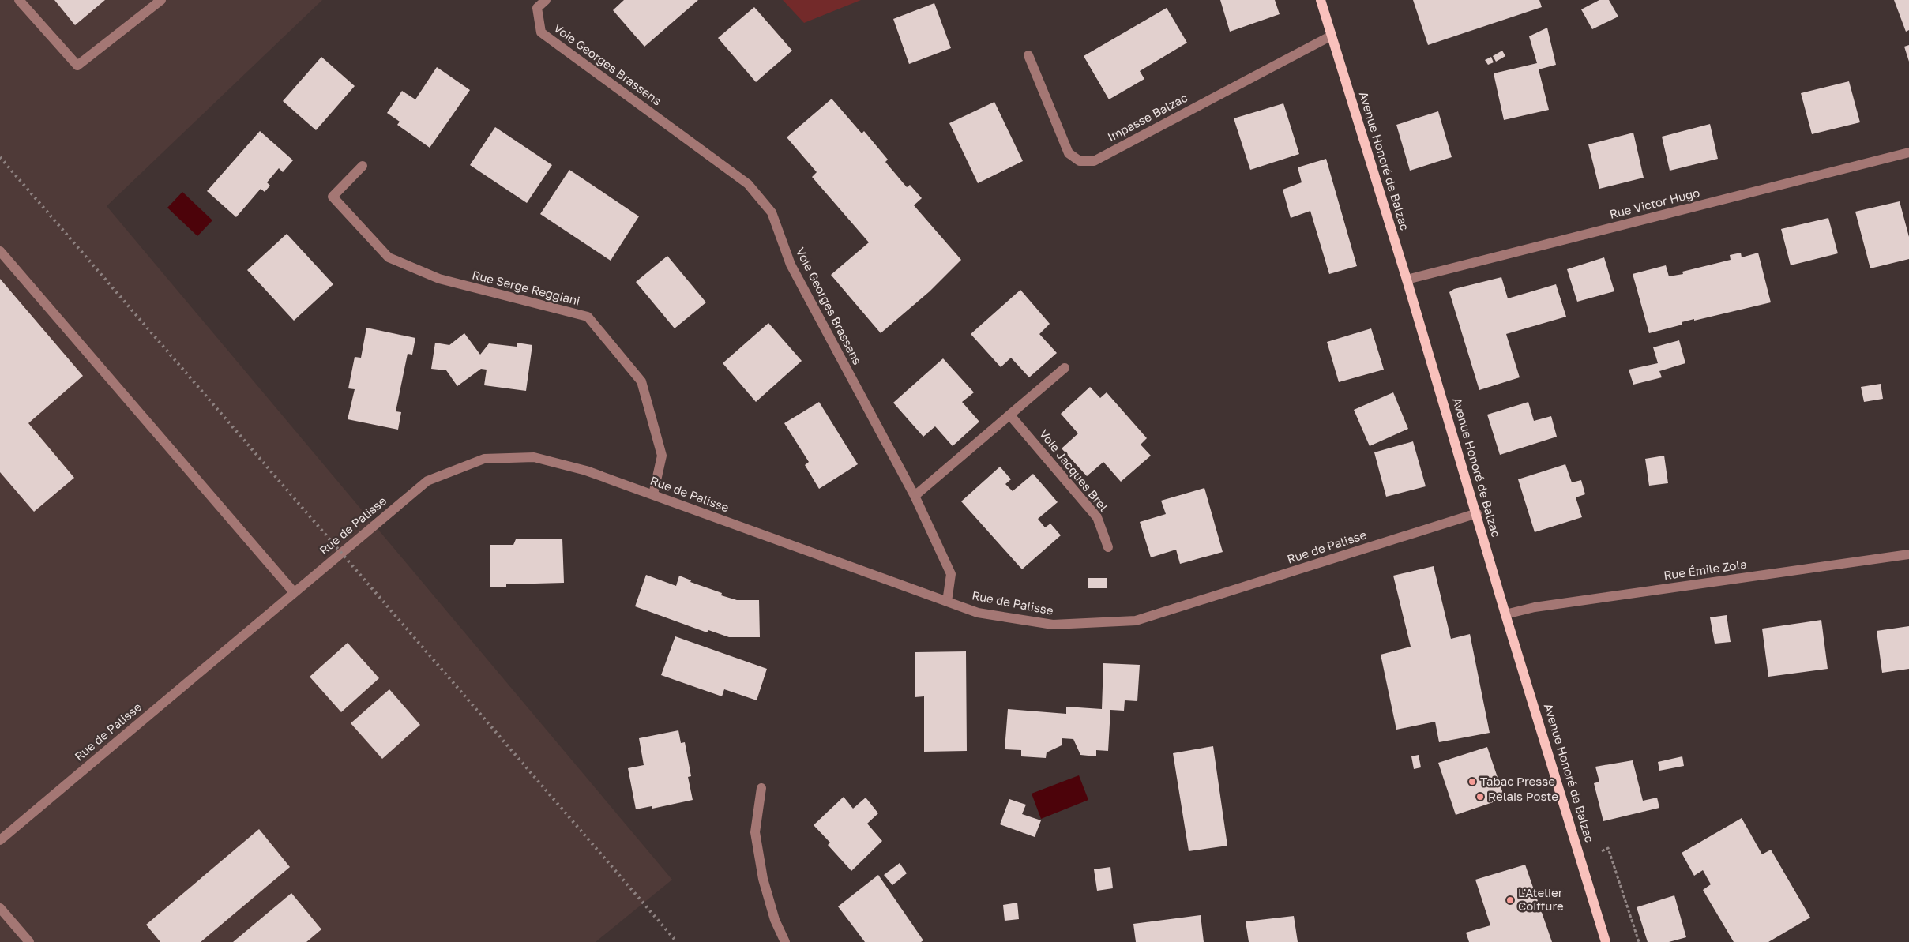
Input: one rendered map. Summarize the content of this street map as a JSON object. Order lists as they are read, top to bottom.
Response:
{
  "streets": {
    "main road": ["Avenue Honoré de Balzac"],
    "street": [
      "Voie Georges Brassens",
      "Impasse Balzac",
      "Rue Victor Hugo",
      "Rue Serge Reggiani",
      "Voie Jacques Brel",
      "Rue de Palisse",
      "Rue Émile Zola"
    ]
  },
  "crossings": [
    ["Voie Georges Brassens", "Rue de Palisse"],
    ["Impasse Balzac", "Avenue Honoré de Balzac"],
    ["Avenue Honoré de Balzac", "Rue Victor Hugo"],
    ["Avenue Honoré de Balzac", "Rue de Palisse"],
    ["Avenue Honoré de Balzac", "Rue Émile Zola"],
    ["Rue Serge Reggiani", "Rue de Palisse"]
  ],
  "places": ["Tabac Presse", "Relais Poste", "L'Atelier Coiffure"]
}
